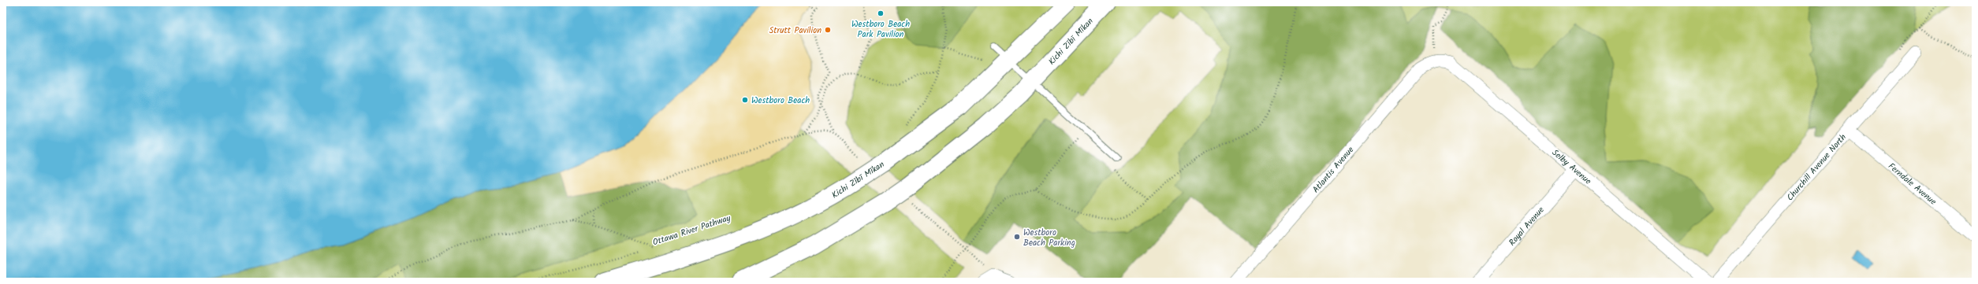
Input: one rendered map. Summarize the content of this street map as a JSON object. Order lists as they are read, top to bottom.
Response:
{
  "streets": {
    "highway": ["Kichi Zībī Mīkan"],
    "street": [
      "Selby Avenue",
      "Churchill Avenue North",
      "Atlantis Avenue",
      "Ferndale Avenue",
      "Royal Avenue"
    ],
    "path": ["Ottawa River Pathway"]
  },
  "crossings": [
    ["Selby Avenue", "Atlantis Avenue"],
    ["Selby Avenue", "Royal Avenue"],
    ["Churchill Avenue North", "Ferndale Avenue"]
  ],
  "places": [
    "Westboro Beach Park Pavilion",
    "Strutt Pavilion",
    "Westboro Beach",
    "Westboro Beach Parking"
  ]
}
